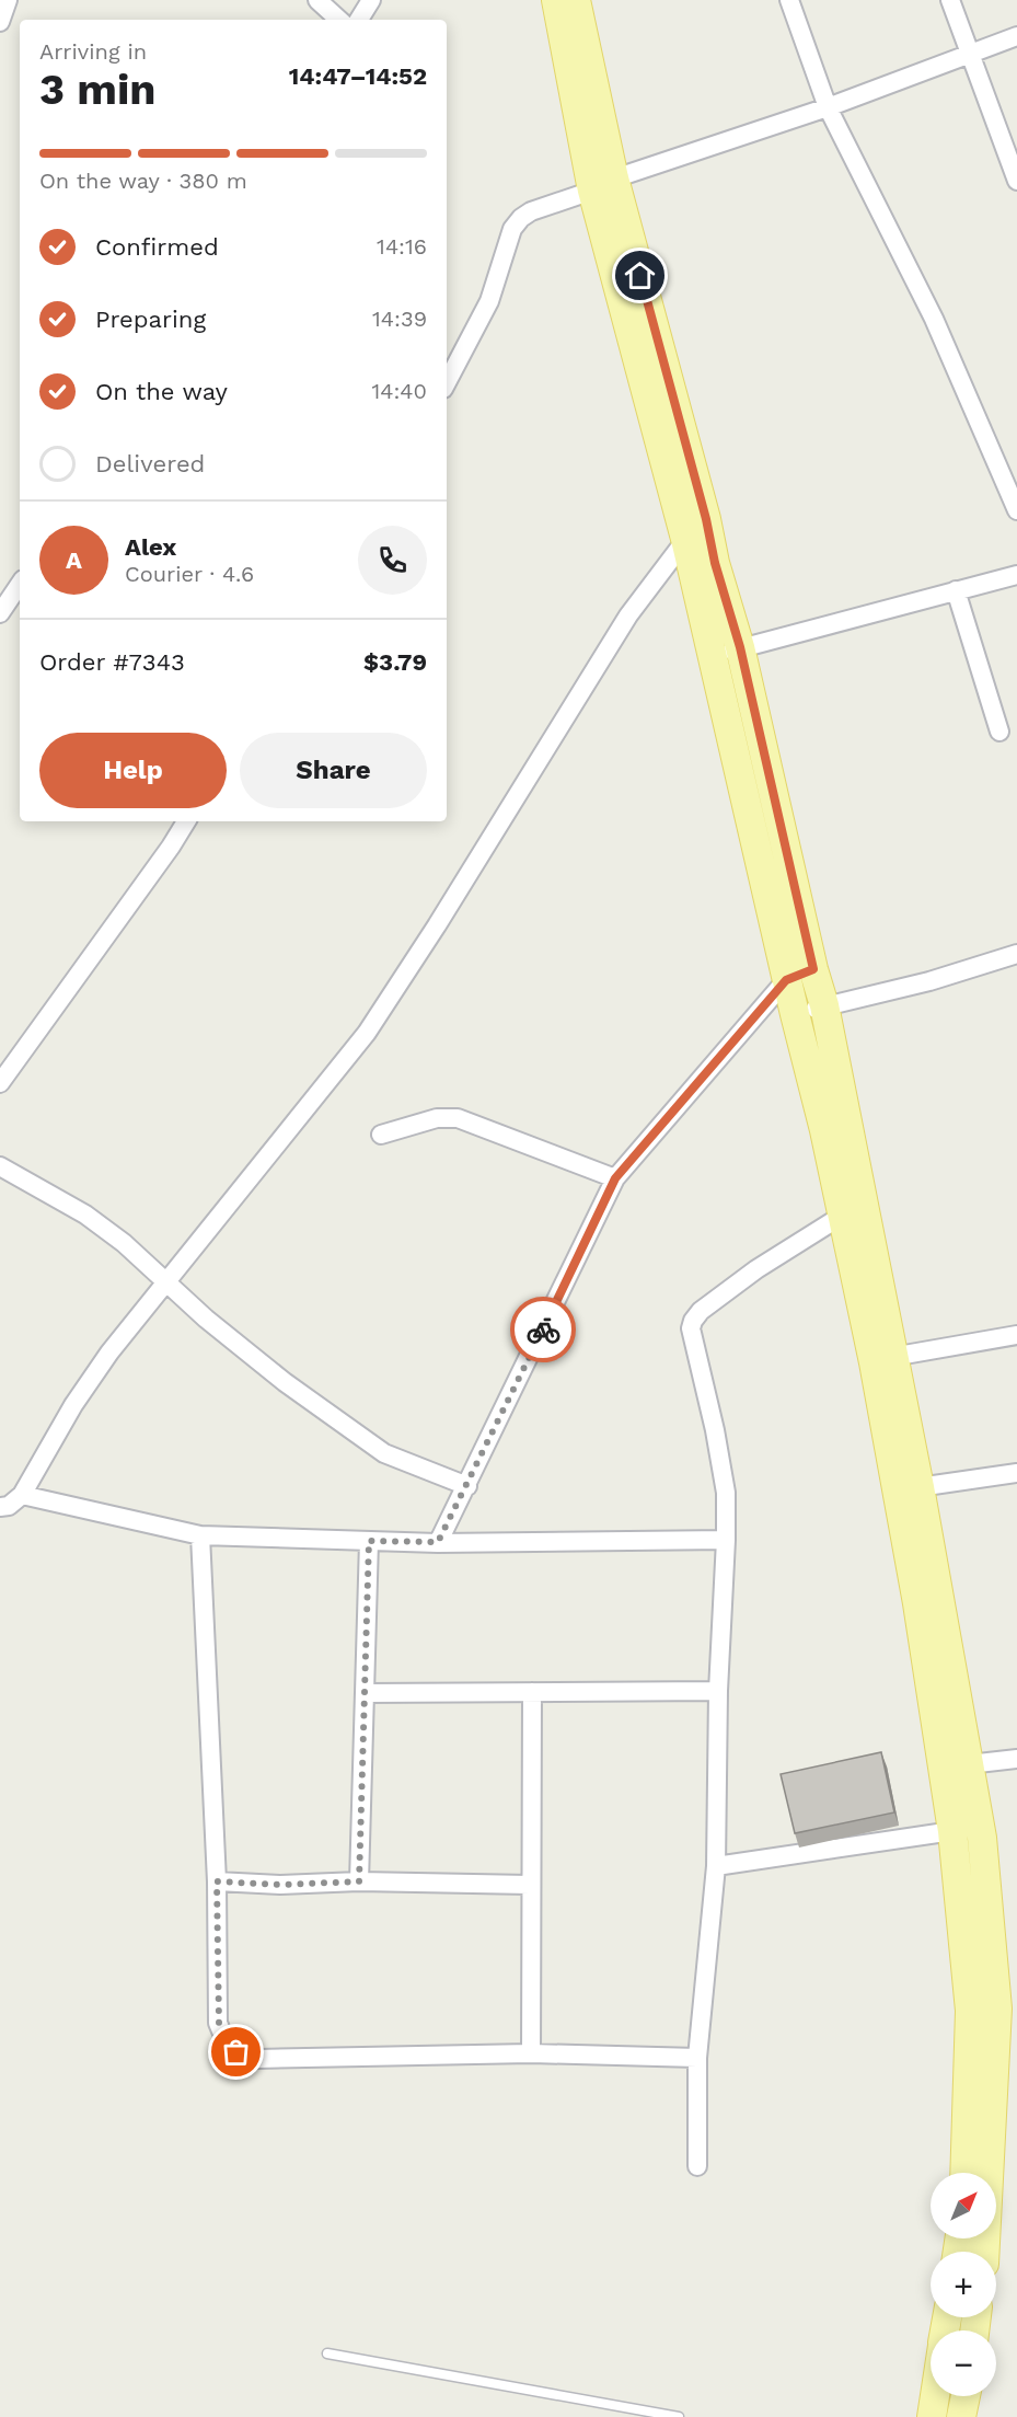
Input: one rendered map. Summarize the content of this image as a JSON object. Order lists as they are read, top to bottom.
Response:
{
  "north": "top right",
  "page": {
    "heading": ["3 min", "Arriving in", "14:47–14:52"],
    "panel": [
      "Alex",
      "Courier · 4.6",
      "Order #7343",
      "$3.79"
    ],
    "bar": "On the way · 380 m",
    "list": [
      ["Confirmed", "14:16"],
      ["Preparing", "14:39"],
      ["On the way", "14:40"],
      "Delivered"
    ],
    "round": "A",
    "buttons": ["Help", "Share"],
    "map_buttons": ["+", "−"]
  }
}
